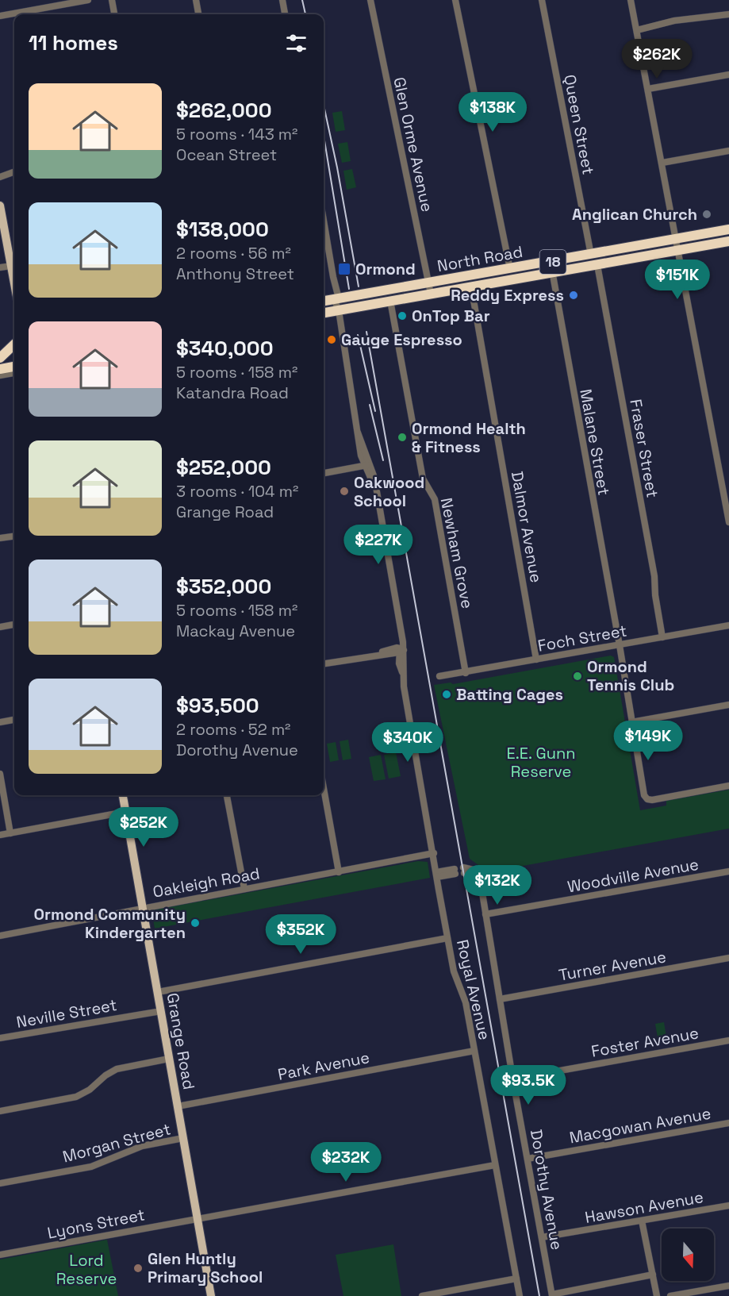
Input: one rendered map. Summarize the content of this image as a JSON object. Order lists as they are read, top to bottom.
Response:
{
  "streets": {
    "highway": ["North Road", "18"],
    "main road": ["Grange Road"],
    "street": [
      "Queen Street",
      "Glen Orme Avenue",
      "Malane Street",
      "Fraser Street",
      "Dalmor Avenue",
      "Newham Grove",
      "Foch Street",
      "Woodville Avenue",
      "Oakleigh Road",
      "Turner Avenue",
      "Royal Avenue",
      "Neville Street",
      "Foster Avenue",
      "Park Avenue",
      "Macgowan Avenue",
      "Morgan Street",
      "Dorothy Avenue",
      "Hawson Avenue",
      "Lyons Street"
    ]
  },
  "crossings": [
    ["Queen Street", "North Road"],
    ["Glen Orme Avenue", "North Road"],
    ["North Road", "Malane Street"],
    ["North Road", "Fraser Street"],
    ["North Road", "Dalmor Avenue"],
    ["North Road", "Newham Grove"],
    ["North Road", "Royal Avenue"],
    ["Malane Street", "Foch Street"],
    ["Fraser Street", "Foch Street"],
    ["Dalmor Avenue", "Foch Street"],
    ["Newham Grove", "Foch Street"],
    ["Woodville Avenue", "Dorothy Avenue"],
    ["Oakleigh Road", "Royal Avenue"],
    ["Oakleigh Road", "Grange Road"],
    ["Turner Avenue", "Dorothy Avenue"],
    ["Royal Avenue", "Park Avenue"],
    ["Royal Avenue", "Lyons Street"],
    ["Neville Street", "Grange Road"],
    ["Grange Road", "Park Avenue"],
    ["Grange Road", "Morgan Street"],
    ["Grange Road", "Lyons Street"],
    ["Foster Avenue", "Dorothy Avenue"],
    ["Macgowan Avenue", "Dorothy Avenue"],
    ["Dorothy Avenue", "Hawson Avenue"]
  ],
  "parks": ["E.E. Gunn Reserve", "Lord Reserve"],
  "places": {
    "other": [
      "Anglican Church",
      "Reddy Express",
      "OnTop Bar",
      "Gauge Espresso",
      "Ormond Health & Fitness",
      "Oakwood School",
      "Ormond Tennis Club",
      "Batting Cages",
      "Ormond Community Kindergarten",
      "Glen Huntly Primary School"
    ],
    "transit": ["Ormond"]
  },
  "north": "bottom",
  "page": {
    "heading": "11 homes",
    "price": [
      "$262K",
      "$138K",
      "$151K",
      "$227K",
      "$149K",
      "$340K",
      "$252K",
      "$132K",
      "$352K",
      "$93.5K",
      "$232K"
    ],
    "list": [
      {
        "name": "$262,000",
        "note": "5 rooms · 143 m² · Ocean Street"
      },
      {
        "name": "$138,000",
        "note": "2 rooms · 56 m² · Anthony Street"
      },
      {
        "name": "$340,000",
        "note": "5 rooms · 158 m² · Katandra Road"
      },
      {
        "name": "$252,000",
        "note": "3 rooms · 104 m² · Grange Road"
      },
      {
        "name": "$352,000",
        "note": "5 rooms · 158 m² · Mackay Avenue"
      },
      {
        "name": "$93,500",
        "note": "2 rooms · 52 m² · Dorothy Avenue"
      }
    ]
  }
}
